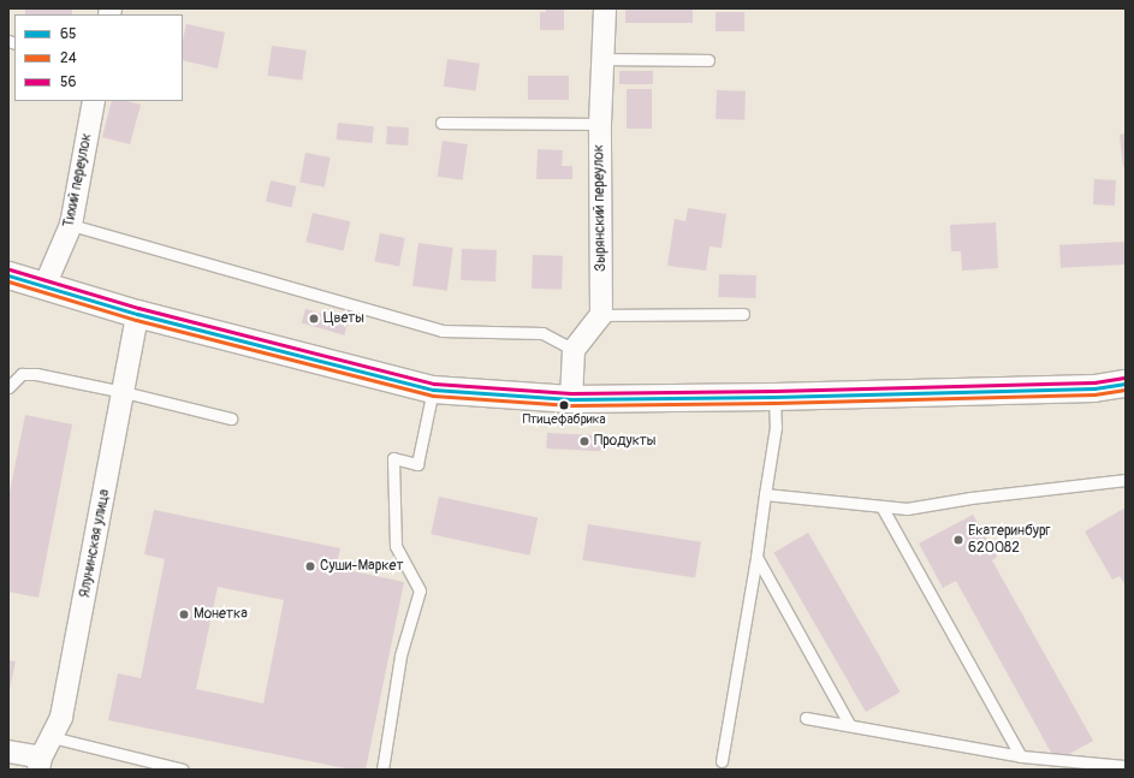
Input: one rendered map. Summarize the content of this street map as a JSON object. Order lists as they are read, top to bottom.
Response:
{
  "streets": {
    "street": ["Тихий переулок", "Зырянский переулок", "Ялунинская улица"]
  },
  "places": [
    "Цветы",
    "Птицефабрика",
    "Продукты",
    "Екатеринбург 620082",
    "Суши-Маркет",
    "Монетка"
  ],
  "lines": ["transit line 56", "transit line 65", "transit line 24"],
  "legend": ["65", "24", "56"]
}
